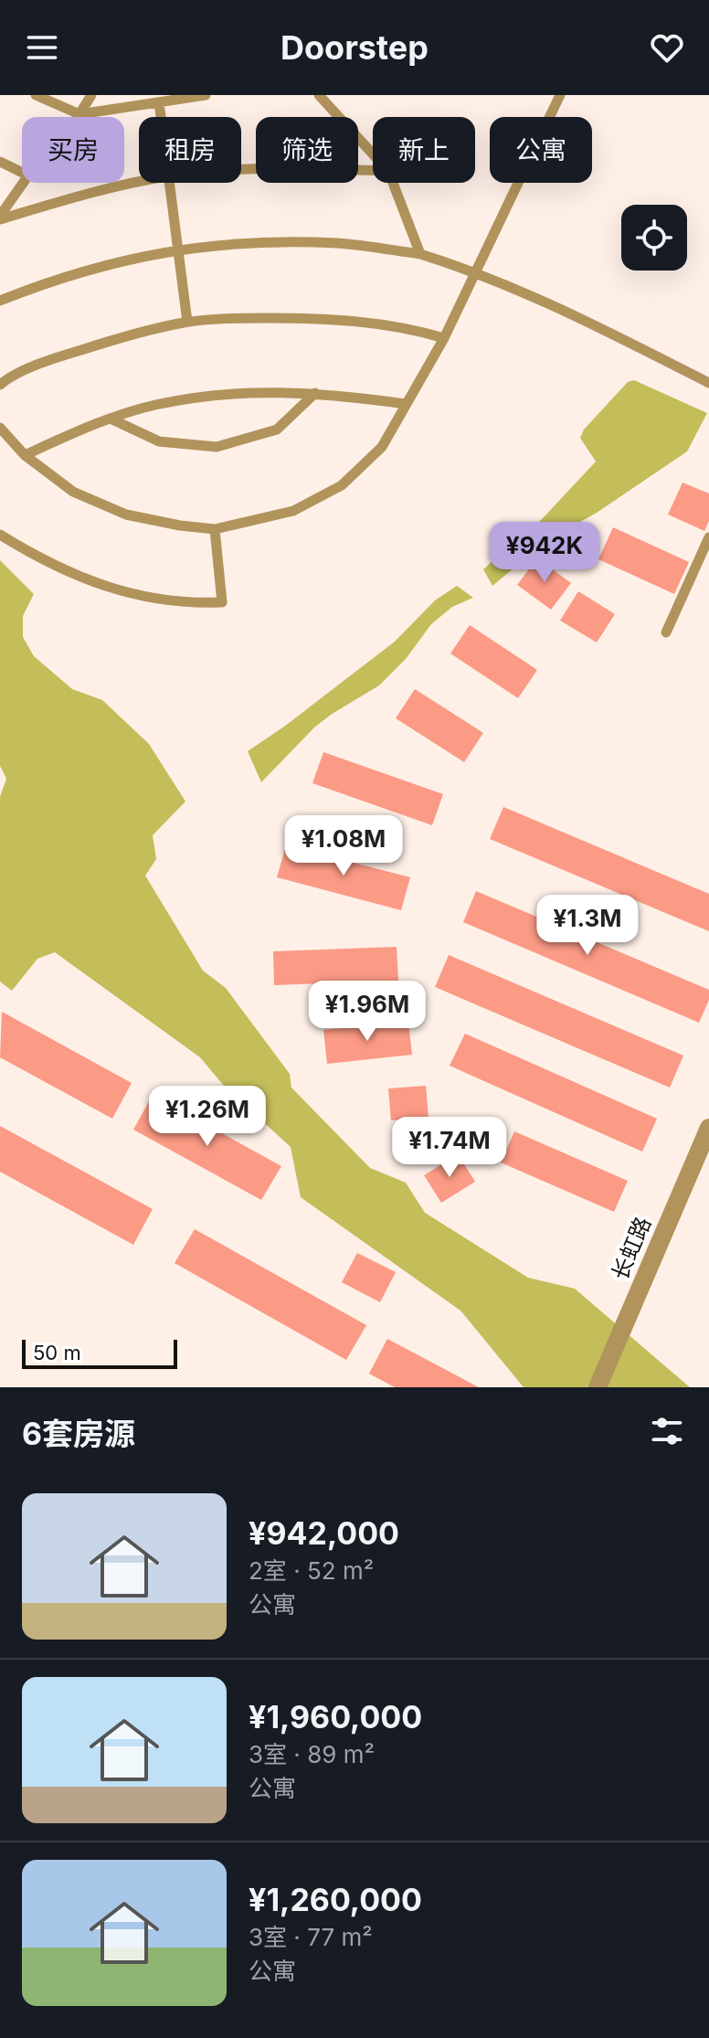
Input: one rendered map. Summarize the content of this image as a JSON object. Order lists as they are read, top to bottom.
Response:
{
  "streets": {
    "street": ["长虹路"]
  },
  "scale_bar": "50 m",
  "page": {
    "header": "Doorstep",
    "chip": [
      "买房",
      "租房",
      "筛选",
      "新上",
      "公寓"
    ],
    "price": [
      "¥942K",
      "¥1.08M",
      "¥1.3M",
      "¥1.96M",
      "¥1.26M",
      "¥1.74M"
    ],
    "scale": "50 m",
    "heading": "6套房源",
    "list": [
      {
        "name": "¥942,000",
        "note": "2室 · 52 m² · 公寓"
      },
      {
        "name": "¥1,960,000",
        "note": "3室 · 89 m² · 公寓"
      },
      {
        "name": "¥1,260,000",
        "note": "3室 · 77 m² · 公寓"
      }
    ]
  }
}
